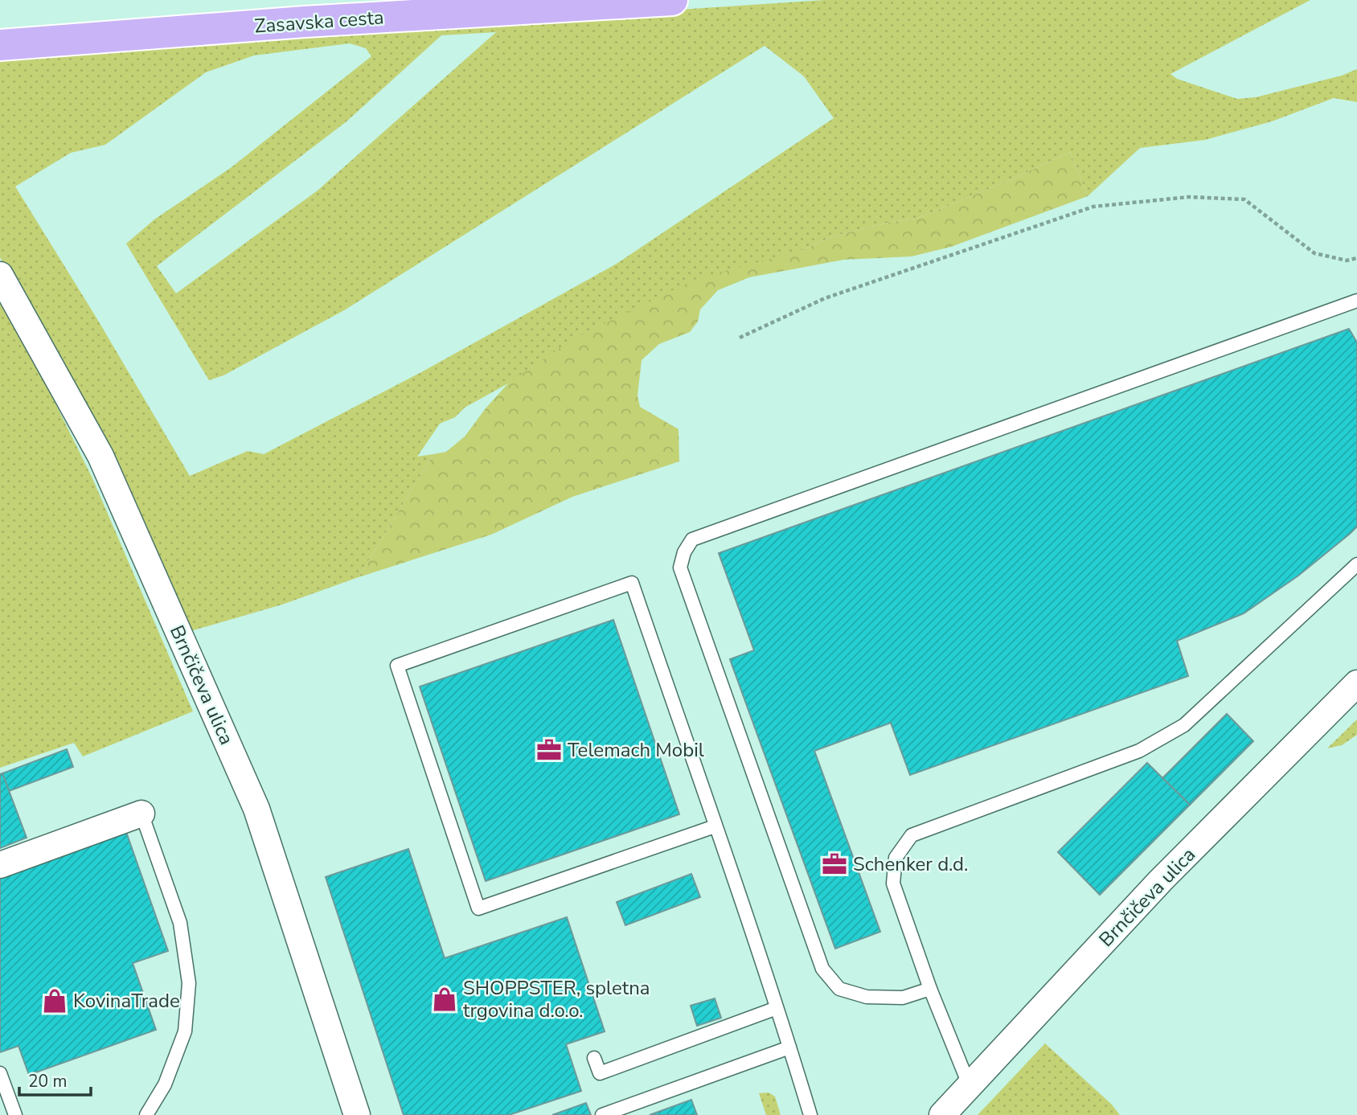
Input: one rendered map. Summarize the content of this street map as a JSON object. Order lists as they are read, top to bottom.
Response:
{
  "streets": {
    "main road": ["Zasavska cesta"],
    "street": ["Brnčičeva ulica"]
  },
  "places": {
    "office": ["Telemach Mobil", "Schenker d.d."],
    "shop": ["SHOPPSTER, spletna trgovina d.o.o.", "KovinaTrade"]
  },
  "scale_bar": "20 m"
}
